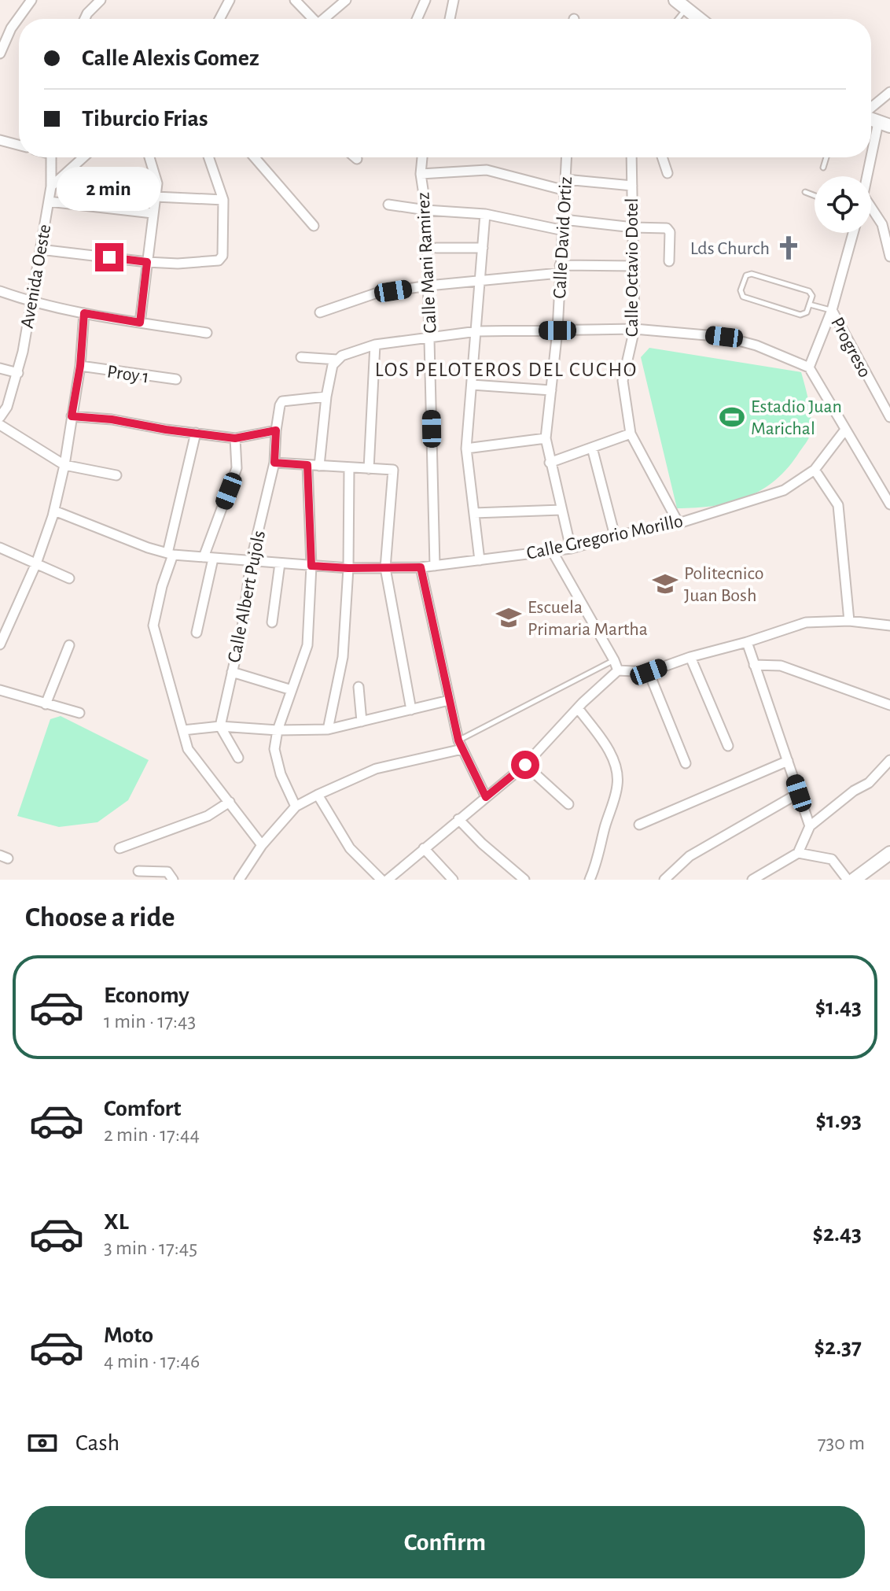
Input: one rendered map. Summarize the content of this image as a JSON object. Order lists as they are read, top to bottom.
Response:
{
  "streets": {
    "street": [
      "Calle David Ortiz",
      "Calle Mani Ramirez",
      "Calle Octavio Dotel",
      "Avenida Oeste",
      "Progreso",
      "Proy 1",
      "Calle Gregorio Morillo",
      "Calle Albert Pujols"
    ]
  },
  "crossings": [
    ["Calle David Ortiz", "Calle Gregorio Morillo"],
    ["Calle Mani Ramirez", "Calle Gregorio Morillo"],
    ["Calle Octavio Dotel", "Progreso"],
    ["Calle Octavio Dotel", "Calle Gregorio Morillo"],
    ["Progreso", "Calle Gregorio Morillo"],
    ["Calle Gregorio Morillo", "Calle Albert Pujols"]
  ],
  "districts": ["LOS PELOTEROS DEL CUCHO"],
  "places": {
    "church": ["Lds Church"],
    "sports": ["Estadio Juan Marichal"],
    "school or university": ["Politecnico Juan Bosh", "Escuela Primaria Martha"]
  },
  "page": {
    "banner": ["Calle Alexis Gomez", "Tiburcio Frias"],
    "bubble": "2 min",
    "heading": "Choose a ride",
    "list": [
      {
        "name": "Economy",
        "note": "1 min · 17:43",
        "value": "$1.43"
      },
      {
        "name": "Comfort",
        "note": "2 min · 17:44",
        "value": "$1.93"
      },
      {
        "name": "XL",
        "note": "3 min · 17:45",
        "value": "$2.43"
      },
      {
        "name": "Moto",
        "note": "4 min · 17:46",
        "value": "$2.37"
      }
    ],
    "pay": ["Cash", "730 m"],
    "buttons": "Confirm"
  }
}
